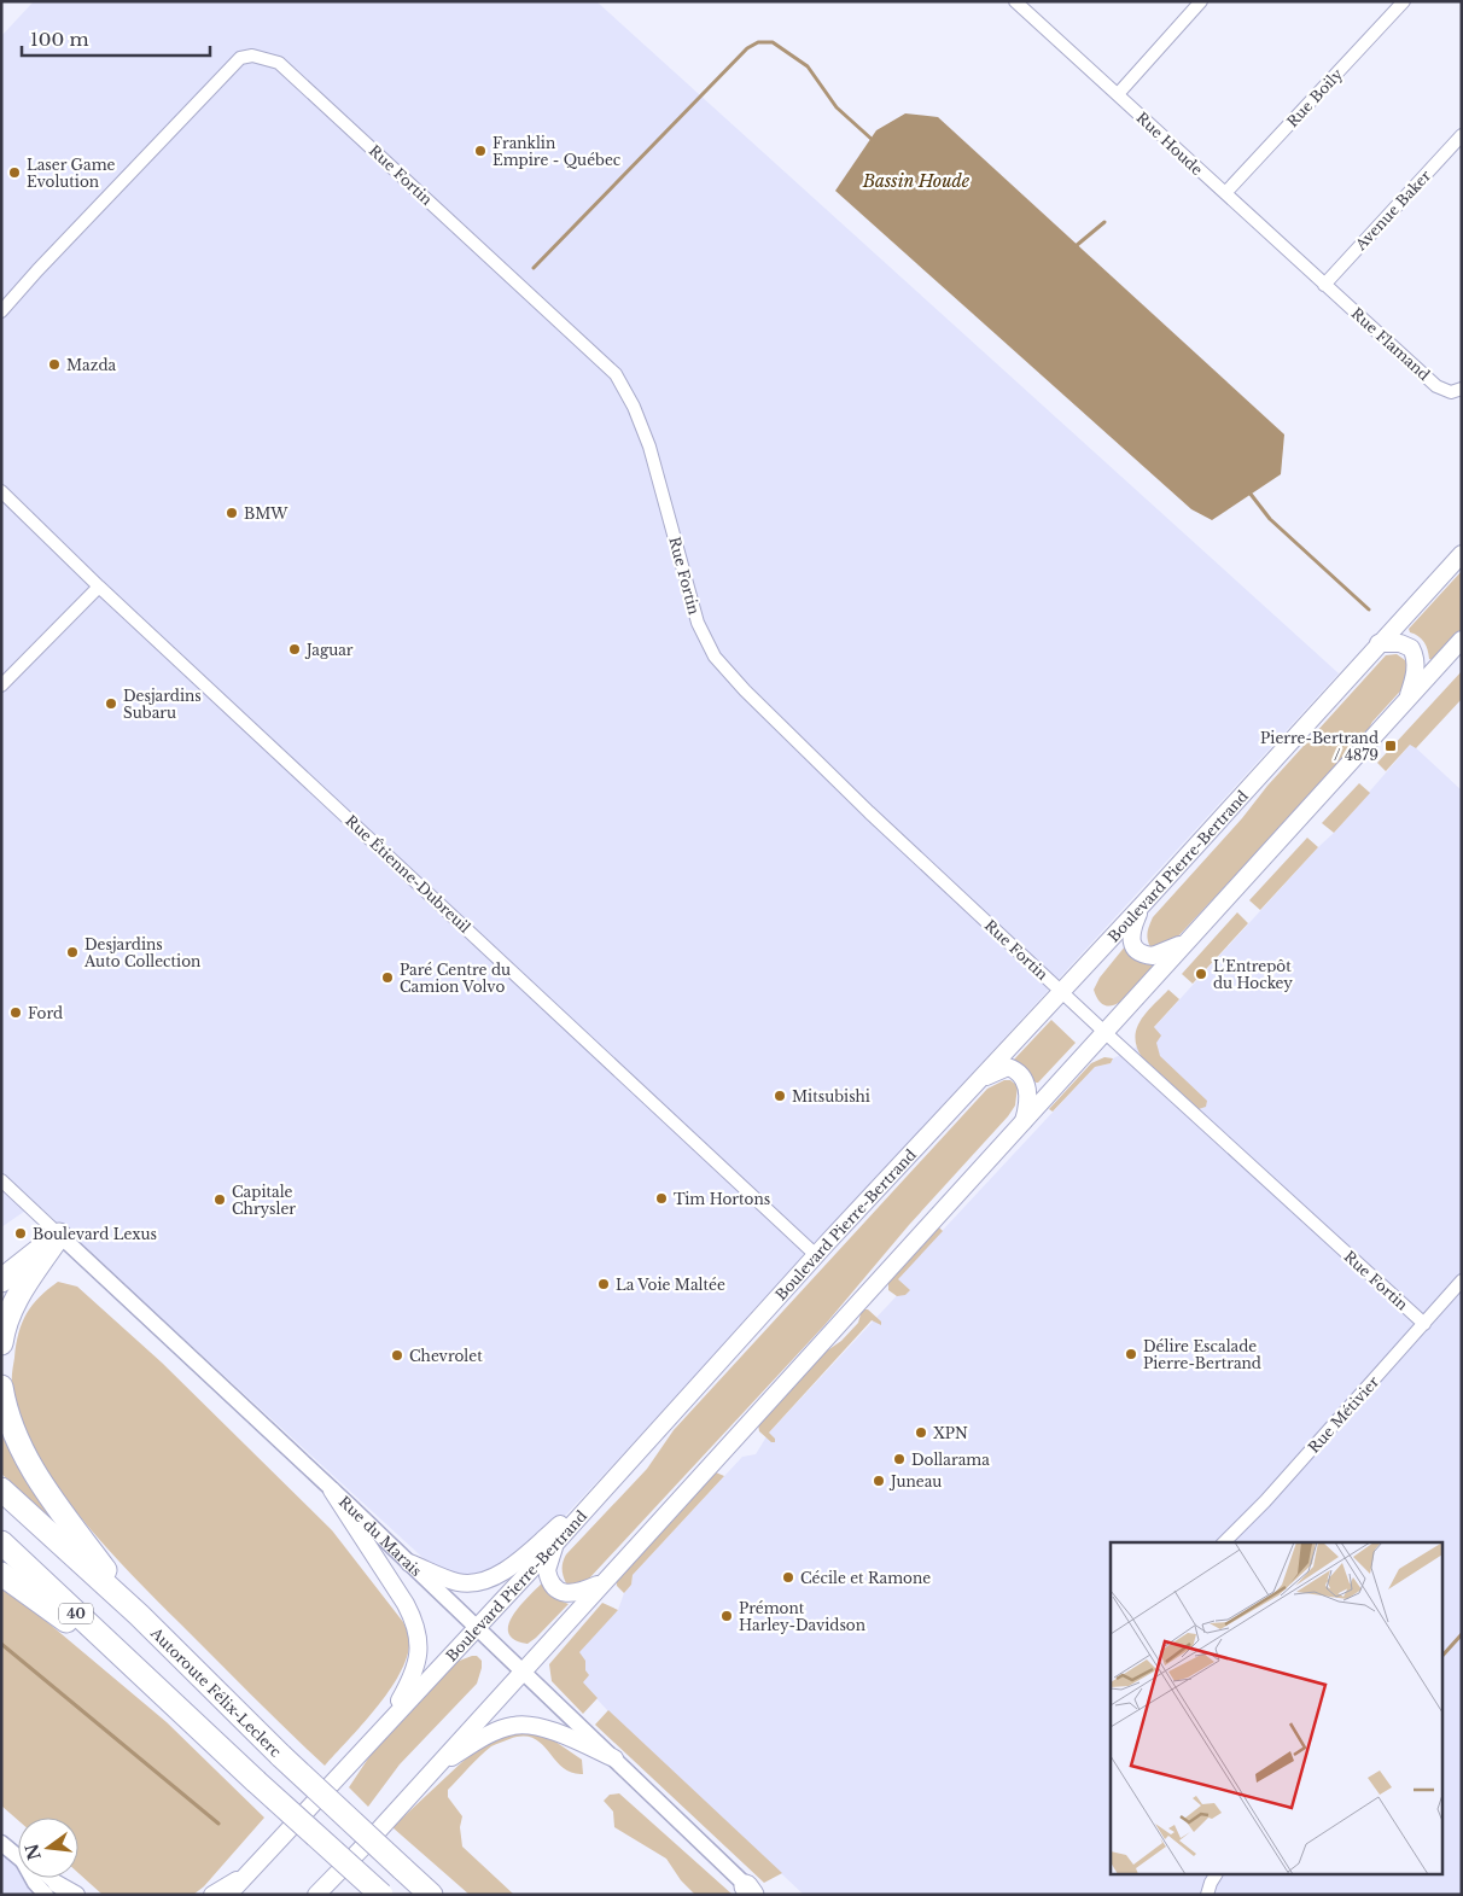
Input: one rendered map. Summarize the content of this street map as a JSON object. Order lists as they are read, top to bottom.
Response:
{
  "streets": {
    "highway": ["40", "Autoroute Félix-Leclerc"],
    "main road": ["Boulevard Pierre-Bertrand"],
    "street": [
      "Rue Boily",
      "Rue Houde",
      "Rue Fortin",
      "Avenue Baker",
      "Rue Flamand",
      "Rue Étienne-Dubreuil",
      "Rue Métivier",
      "Rue du Marais"
    ]
  },
  "crossings": [
    ["Rue Boily", "Rue Houde"],
    ["Rue Houde", "Avenue Baker"],
    ["Rue Houde", "Rue Flamand"],
    ["Rue Fortin", "Boulevard Pierre-Bertrand"],
    ["Rue Fortin", "Rue Métivier"],
    ["Avenue Baker", "Rue Flamand"],
    ["Boulevard Pierre-Bertrand", "Rue Étienne-Dubreuil"],
    ["Boulevard Pierre-Bertrand", "Rue du Marais"]
  ],
  "water": ["Bassin Houde"],
  "places": {
    "other": [
      "Franklin Empire - Québec",
      "Laser Game Evolution",
      "Mazda",
      "BMW",
      "Jaguar",
      "Desjardins Subaru",
      "Desjardins Auto Collection",
      "L'Entrepôt du Hockey",
      "Paré Centre du Camion Volvo",
      "Ford",
      "Mitsubishi",
      "Tim Hortons",
      "Capitale Chrysler",
      "Boulevard Lexus",
      "La Voie Maltée",
      "Délire Escalade Pierre-Bertrand",
      "Chevrolet",
      "XPN",
      "Dollarama",
      "Juneau",
      "Cécile et Ramone",
      "Prémont Harley-Davidson"
    ],
    "transit": ["Pierre-Bertrand / 4879"]
  },
  "scale_bar": "100 m",
  "north": "left"
}
